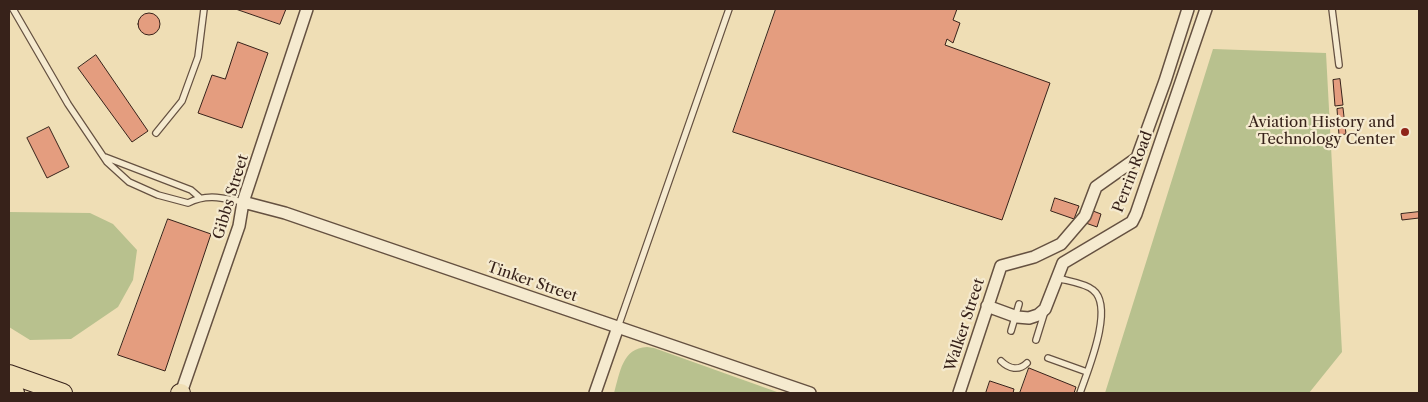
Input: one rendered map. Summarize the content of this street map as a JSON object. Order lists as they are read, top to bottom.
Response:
{
  "streets": {
    "street": [
      "Perrin Road",
      "Gibbs Street",
      "Tinker Street",
      "Walker Street"
    ]
  },
  "crossings": [
    ["Gibbs Street", "Tinker Street"]
  ],
  "places": ["Aviation History and Technology Center"]
}
